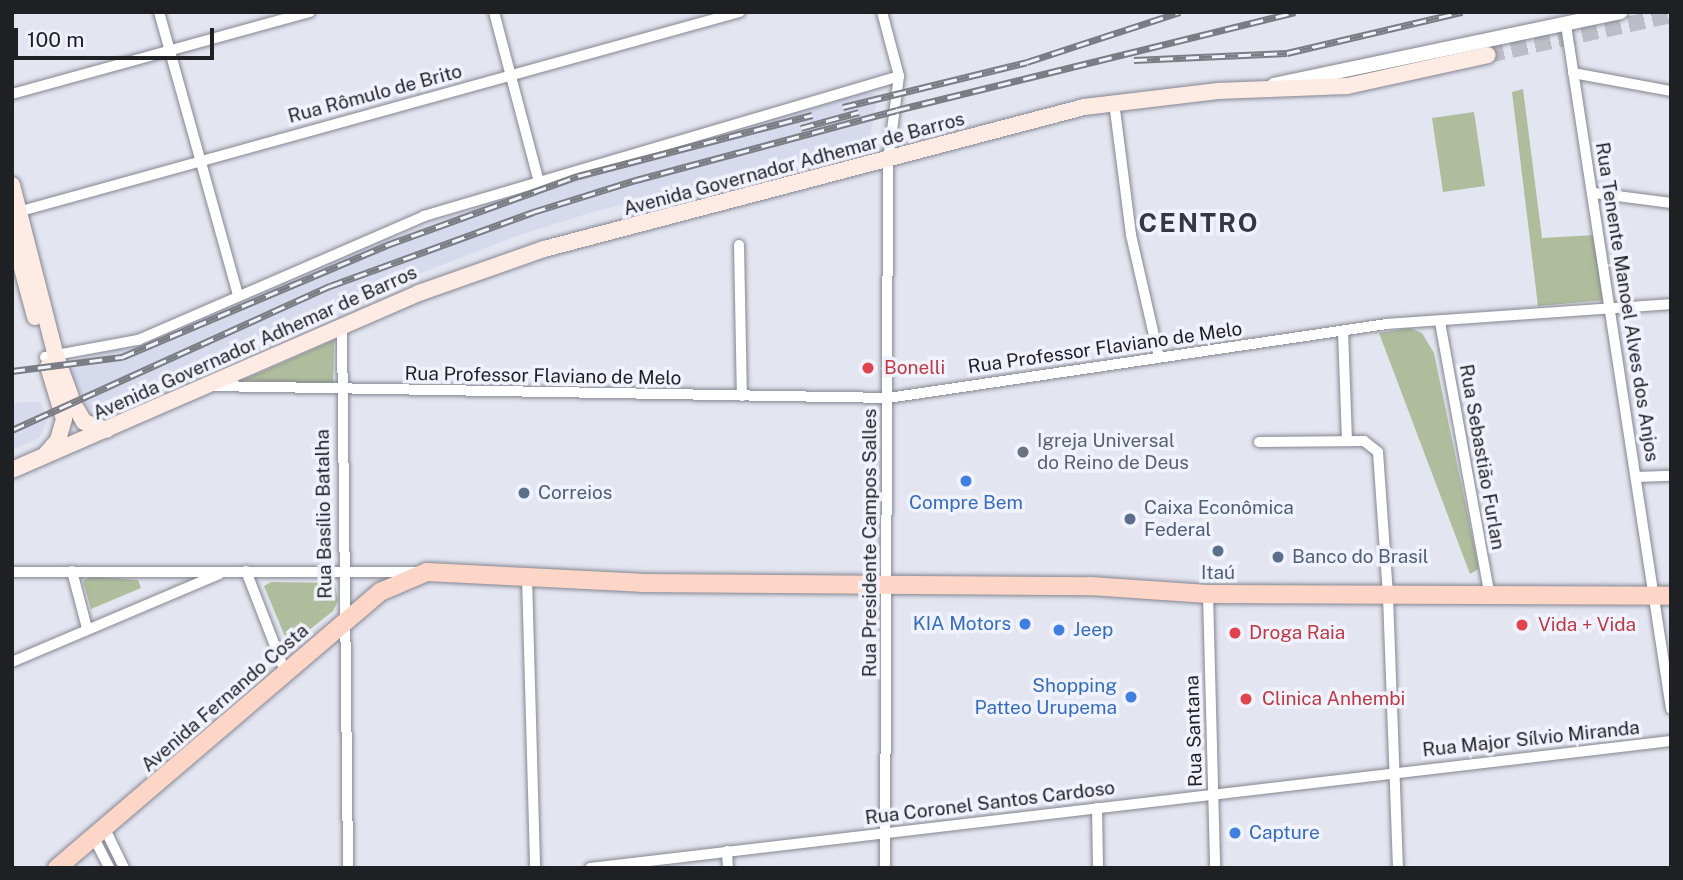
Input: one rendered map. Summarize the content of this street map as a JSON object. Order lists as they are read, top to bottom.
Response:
{
  "streets": {
    "main road": ["Avenida Governador Adhemar de Barros", "Avenida Fernando Costa"],
    "street": [
      "Rua Rômulo de Brito",
      "Rua Tenente Manoel Alves dos Anjos",
      "Rua Professor Flaviano de Melo",
      "Rua Sebastião Furlan",
      "Rua Basílio Batalha",
      "Rua Presidente Campos Salles",
      "Rua Santana",
      "Rua Major Sílvio Miranda",
      "Rua Coronel Santos Cardoso"
    ]
  },
  "crossings": [
    ["Avenida Governador Adhemar de Barros", "Rua Tenente Manoel Alves dos Anjos"],
    ["Avenida Governador Adhemar de Barros", "Rua Professor Flaviano de Melo"],
    ["Avenida Governador Adhemar de Barros", "Rua Basílio Batalha"],
    ["Avenida Governador Adhemar de Barros", "Rua Presidente Campos Salles"],
    ["Rua Tenente Manoel Alves dos Anjos", "Rua Professor Flaviano de Melo"],
    ["Rua Professor Flaviano de Melo", "Rua Sebastião Furlan"],
    ["Rua Professor Flaviano de Melo", "Rua Basílio Batalha"],
    ["Rua Professor Flaviano de Melo", "Rua Presidente Campos Salles"],
    ["Rua Basílio Batalha", "Avenida Fernando Costa"],
    ["Rua Presidente Campos Salles", "Rua Coronel Santos Cardoso"],
    ["Rua Santana", "Rua Coronel Santos Cardoso"],
    ["Rua Major Sílvio Miranda", "Rua Coronel Santos Cardoso"]
  ],
  "districts": ["CENTRO"],
  "places": [
    "Bonelli",
    "Igreja Universal do Reino de Deus",
    "Compre Bem",
    "Correios",
    "Caixa Econômica Federal",
    "Itaú",
    "Banco do Brasil",
    "KIA Motors",
    "Vida + Vida",
    "Jeep",
    "Droga Raia",
    "Shopping Patteo Urupema",
    "Clinica Anhembi",
    "Capture"
  ],
  "scale_bar": "100 m"
}
